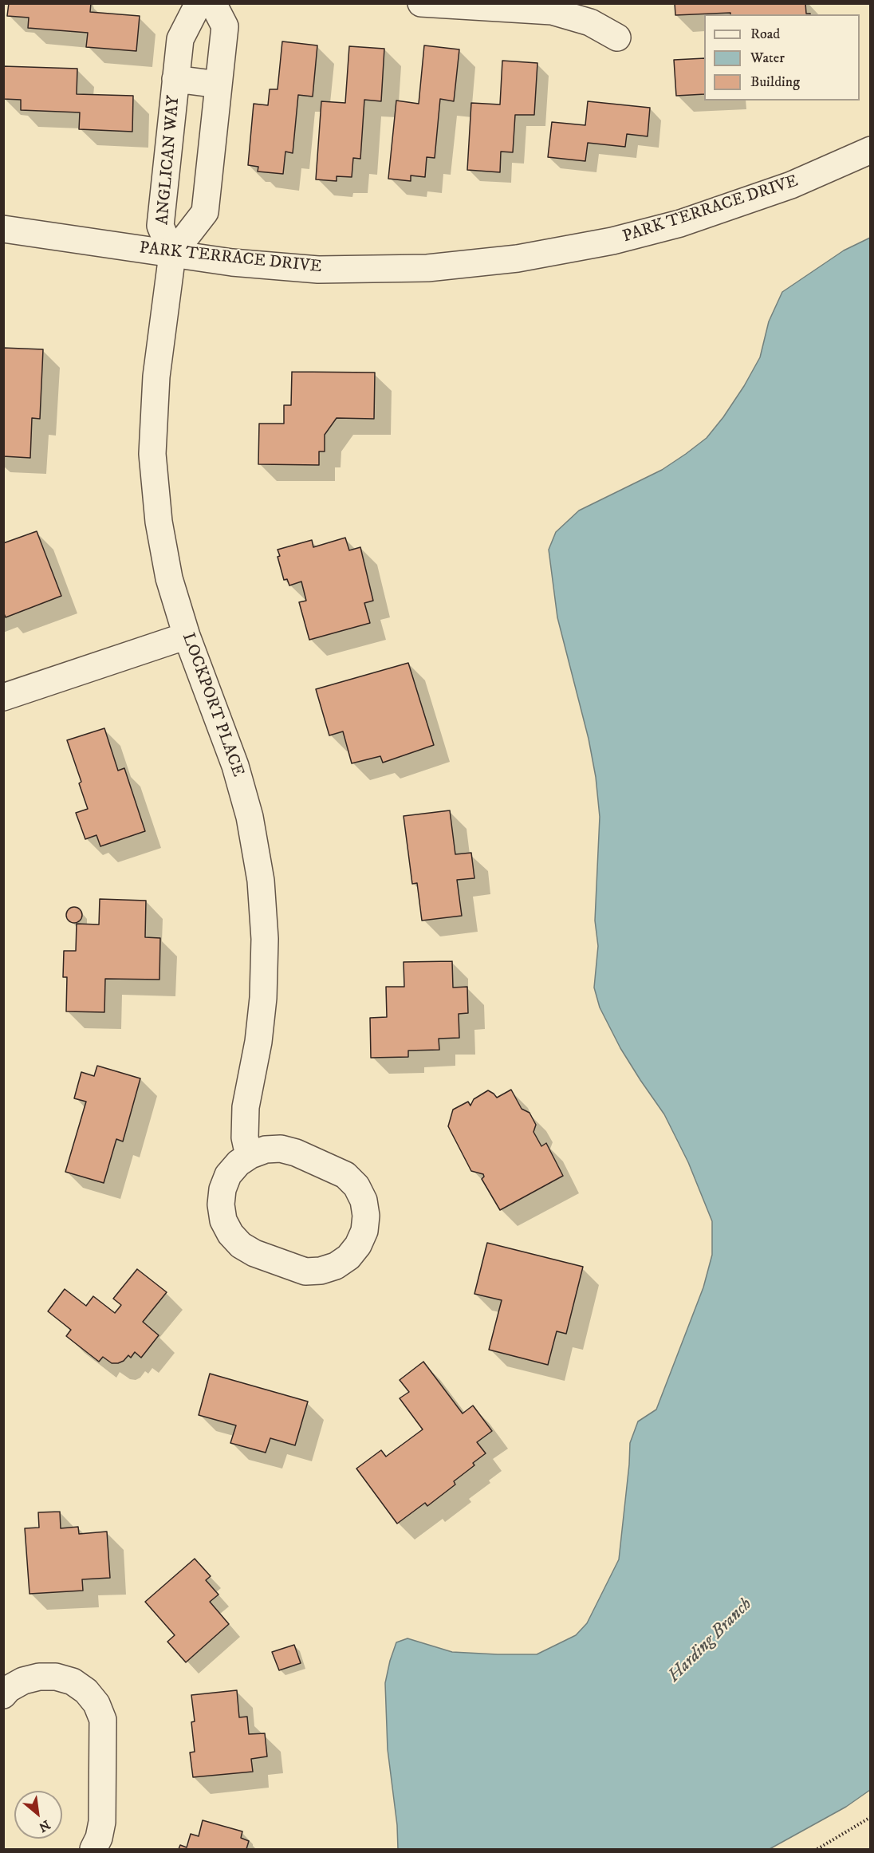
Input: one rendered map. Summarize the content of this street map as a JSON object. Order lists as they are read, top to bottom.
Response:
{
  "streets": {
    "street": ["ANGLICAN WAY", "PARK TERRACE DRIVE", "LOCKPORT PLACE"]
  },
  "crossings": [
    ["ANGLICAN WAY", "PARK TERRACE DRIVE"],
    ["ANGLICAN WAY", "LOCKPORT PLACE"],
    ["PARK TERRACE DRIVE", "LOCKPORT PLACE"]
  ],
  "water": ["Harding Branch"],
  "legend": ["Road", "Water", "Building"],
  "north": "bottom right"
}
